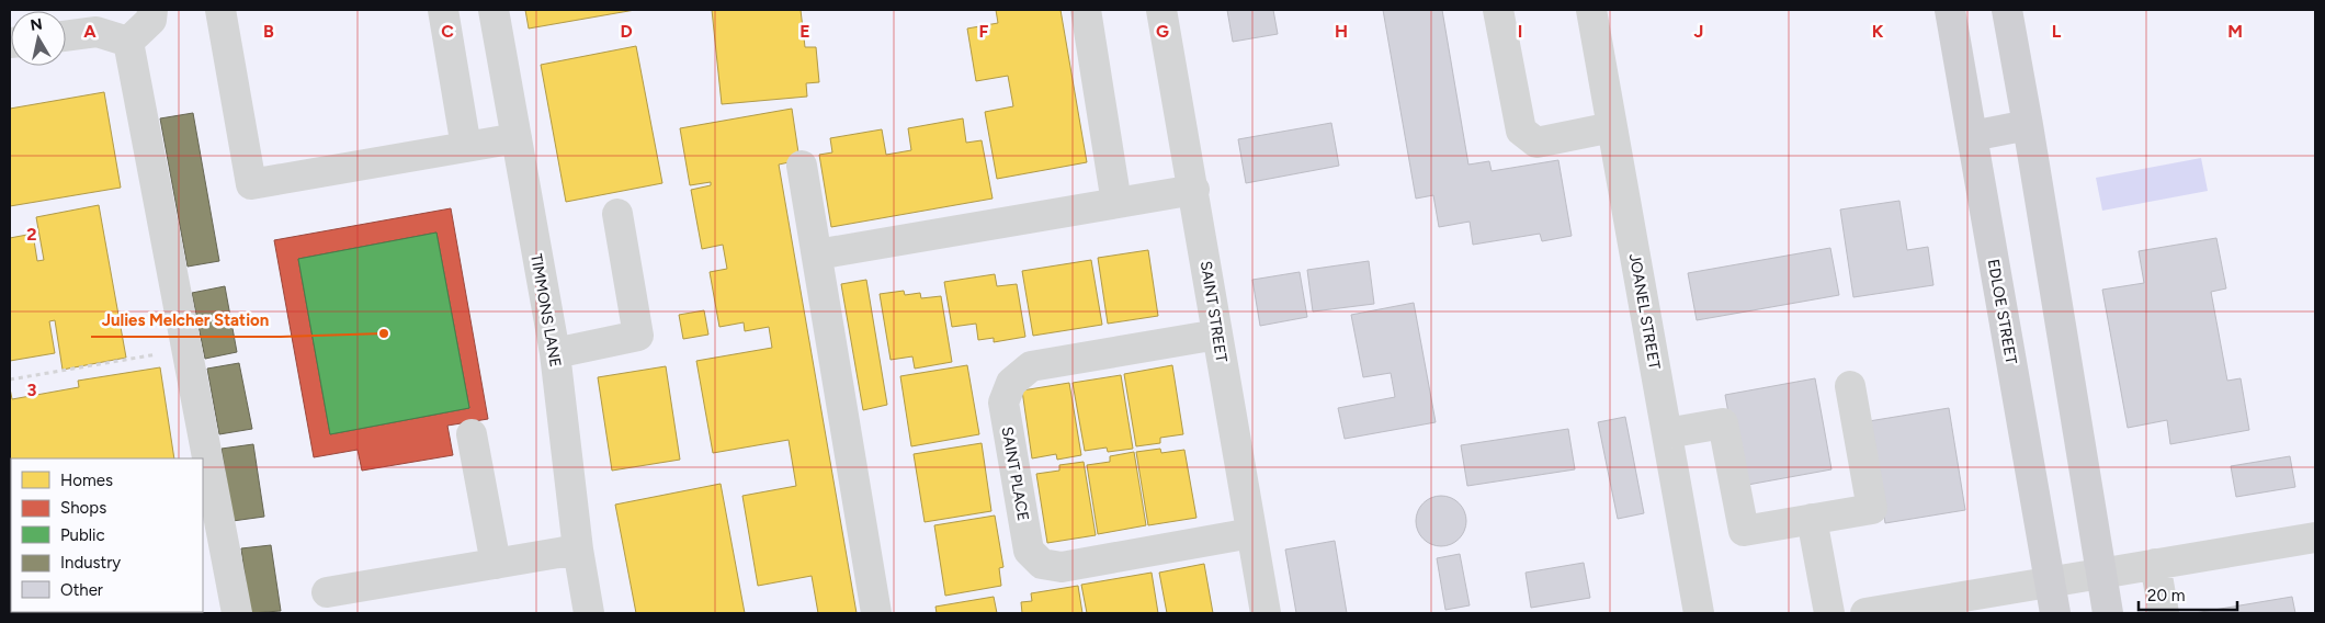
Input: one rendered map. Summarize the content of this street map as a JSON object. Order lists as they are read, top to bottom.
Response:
{
  "streets": {
    "main road": ["EDLOE STREET"],
    "street": [
      "TIMMONS LANE",
      "SAINT STREET",
      "JOANEL STREET",
      "SAINT PLACE"
    ]
  },
  "crossings": [
    ["SAINT STREET", "SAINT PLACE"]
  ],
  "places": ["Julies Melcher Station"],
  "legend": [
    "Homes",
    "Shops",
    "Public",
    "Industry",
    "Other"
  ],
  "scale_bar": "20 m",
  "north": "top",
  "grid": {
    "columns": [
      "A",
      "B",
      "C",
      "D",
      "E",
      "F",
      "G",
      "H",
      "I",
      "J",
      "K",
      "L",
      "M"
    ],
    "rows": ["2", "3"]
  }
}
